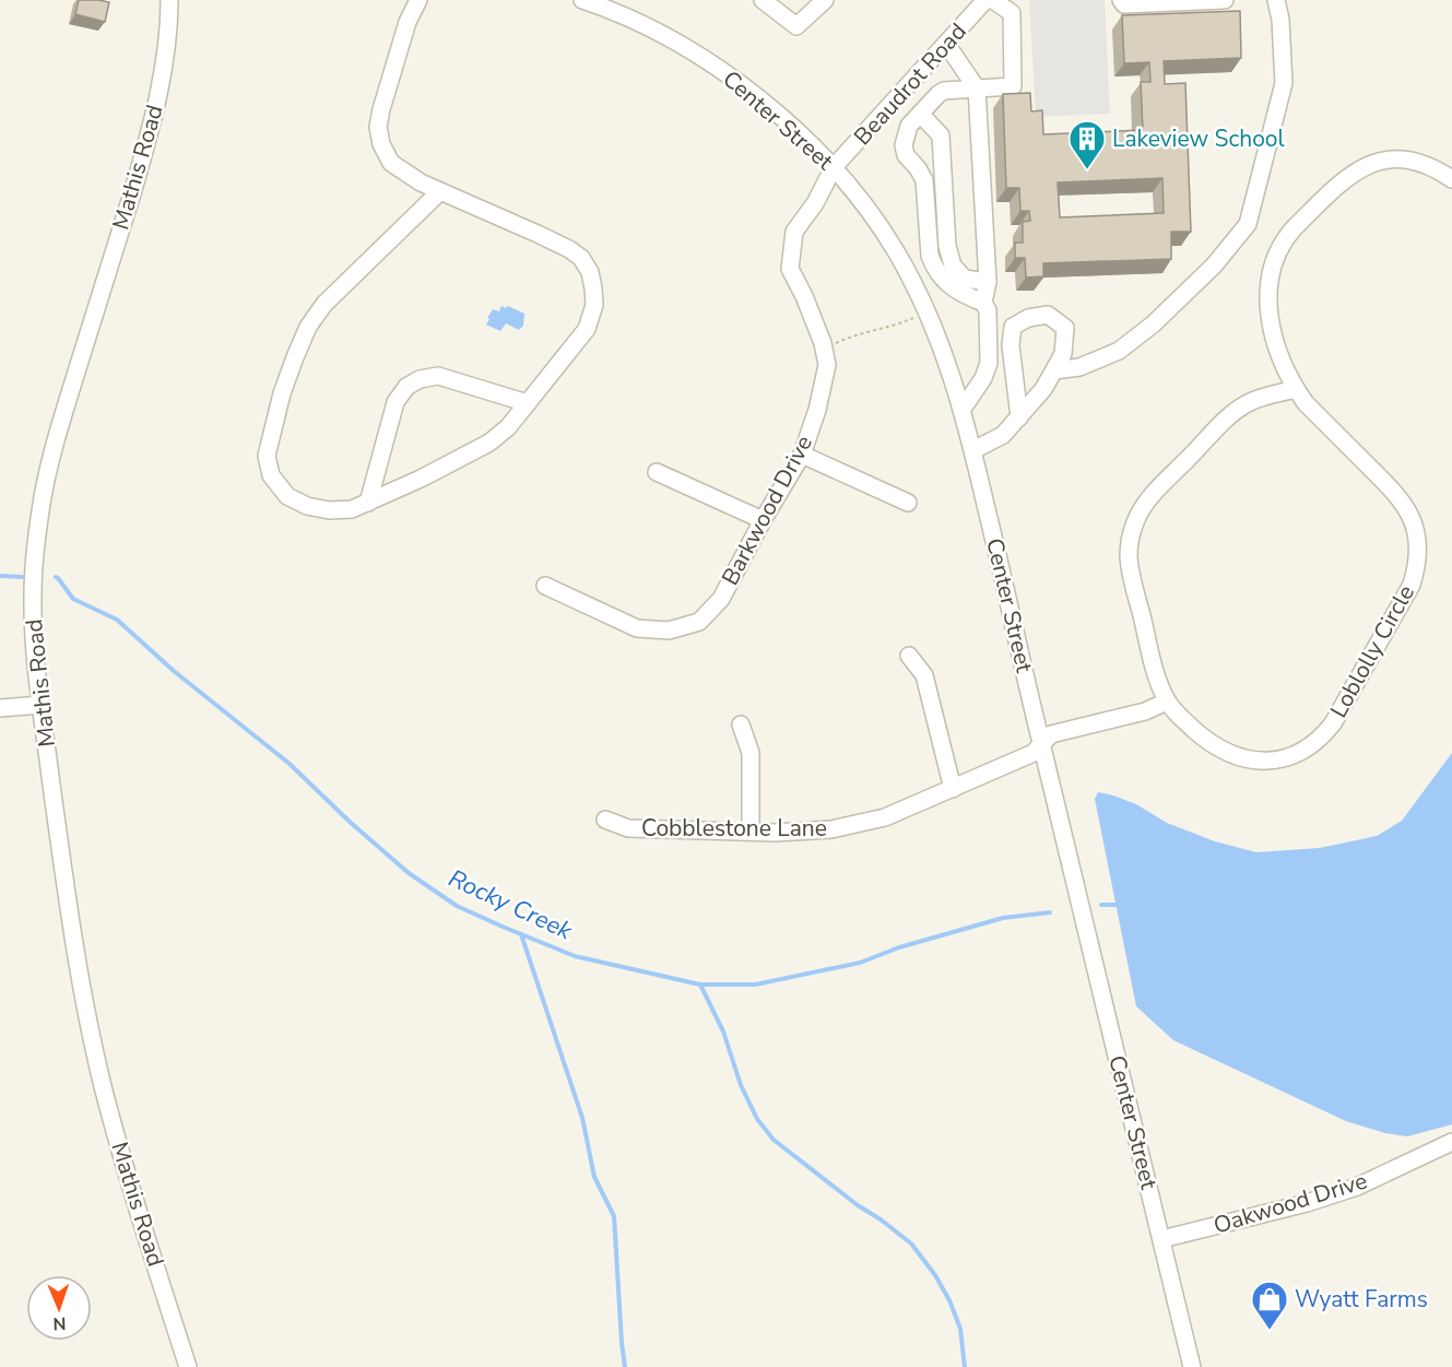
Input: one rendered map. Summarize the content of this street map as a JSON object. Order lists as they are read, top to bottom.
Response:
{
  "streets": {
    "street": [
      "Beaudrot Road",
      "Center Street",
      "Mathis Road",
      "Barkwood Drive",
      "Loblolly Circle",
      "Cobblestone Lane",
      "Oakwood Drive"
    ]
  },
  "crossings": [
    ["Beaudrot Road", "Center Street"],
    ["Beaudrot Road", "Barkwood Drive"],
    ["Center Street", "Barkwood Drive"],
    ["Center Street", "Cobblestone Lane"],
    ["Center Street", "Oakwood Drive"]
  ],
  "water": ["Rocky Creek"],
  "places": {
    "building": ["Lakeview School"],
    "shop": ["Wyatt Farms"]
  },
  "north": "bottom"
}
